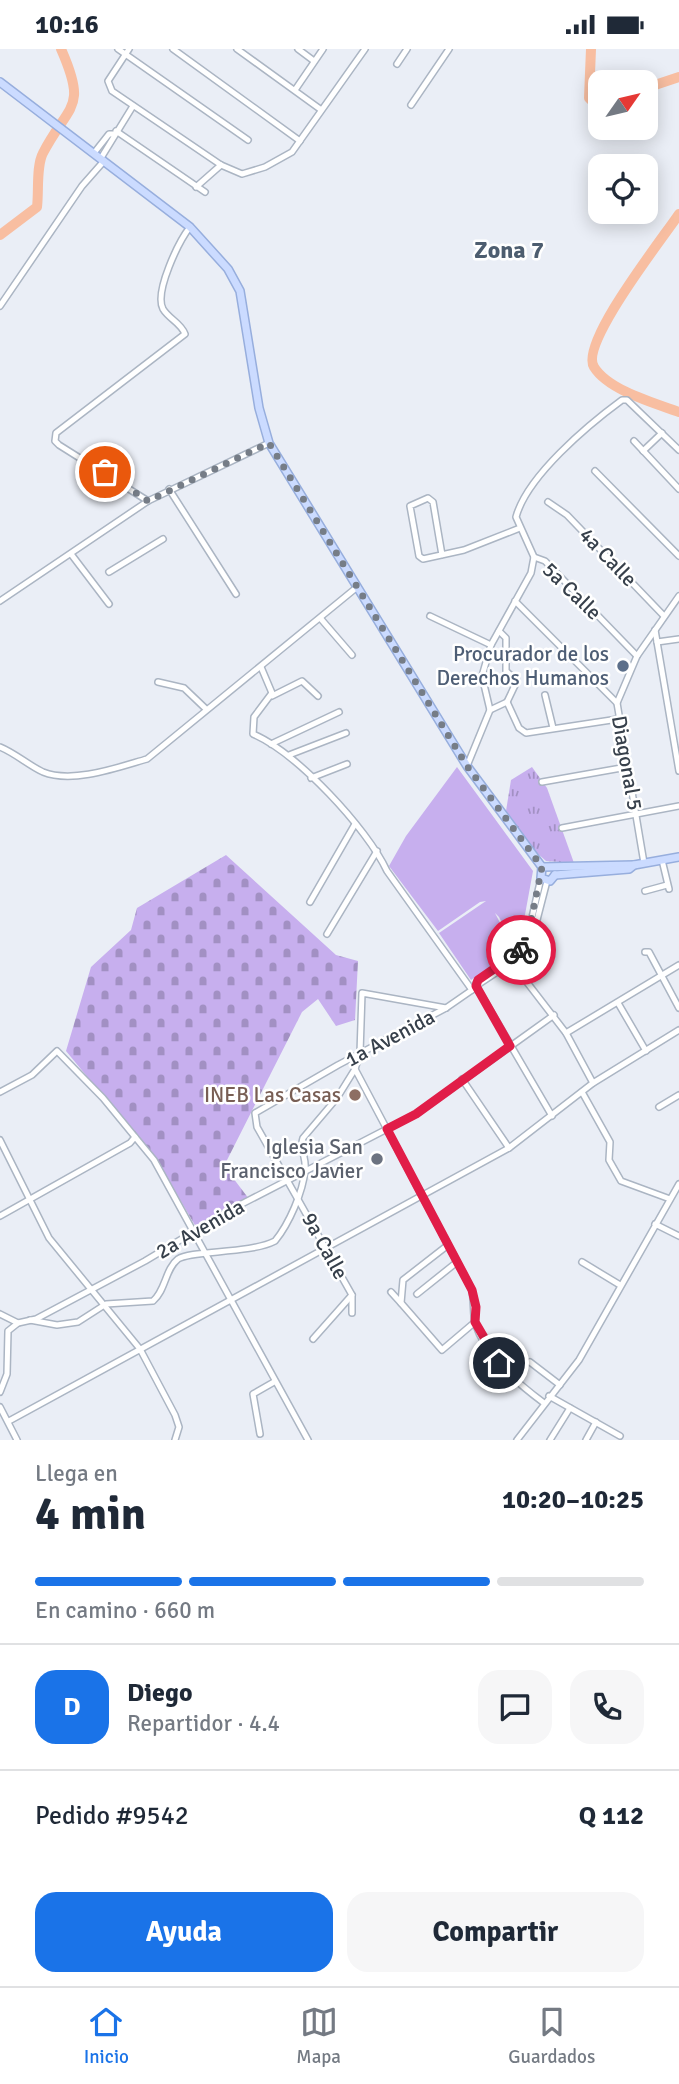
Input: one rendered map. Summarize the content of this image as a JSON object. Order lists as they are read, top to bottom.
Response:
{
  "streets": {
    "street": [
      "4a Calle",
      "5a Calle",
      "Diagonal 5",
      "1a Avenida",
      "2a Avenida",
      "9a Calle"
    ]
  },
  "crossings": [
    ["4a Calle", "Diagonal 5"],
    ["5a Calle", "Diagonal 5"],
    ["1a Avenida", "9a Calle"],
    ["2a Avenida", "9a Calle"]
  ],
  "districts": ["Zona 7"],
  "places": ["Procurador de los Derechos Humanos", "INEB Las Casas", "Iglesia San Francisco Javier"],
  "north": "top right",
  "page": {
    "status": "10:16",
    "heading": ["4 min", "Llega en", "10:20–10:25"],
    "panel": [
      "Diego",
      "Repartidor · 4.4",
      "Pedido #9542",
      "Q 112"
    ],
    "bar": "En camino · 660 m",
    "round": "D",
    "buttons": ["Ayuda", "Compartir"],
    "tabs": ["Inicio", "Mapa", "Guardados"]
  }
}
